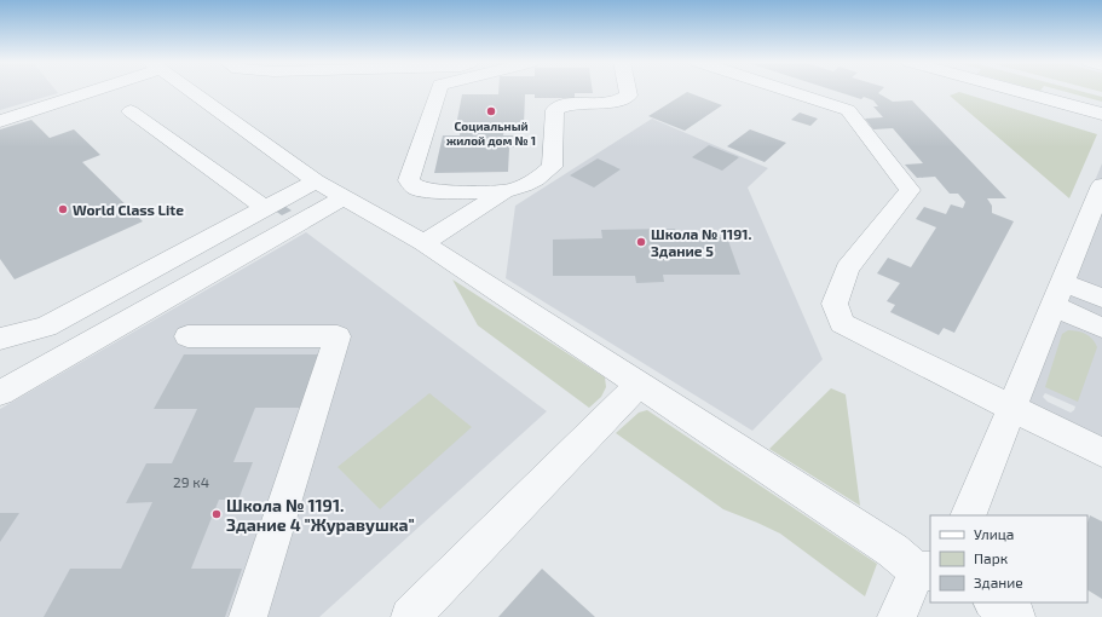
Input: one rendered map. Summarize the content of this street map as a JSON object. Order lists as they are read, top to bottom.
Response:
{
  "places": [
    "Социальный жилой дом № 1",
    "World Class Lite",
    "Школа № 1191. Здание 5",
    "Школа № 1191. Здание 4 \"Журавушка\""
  ],
  "house_numbers": ["29 к4"],
  "legend": ["Улица", "Парк", "Здание"]
}
